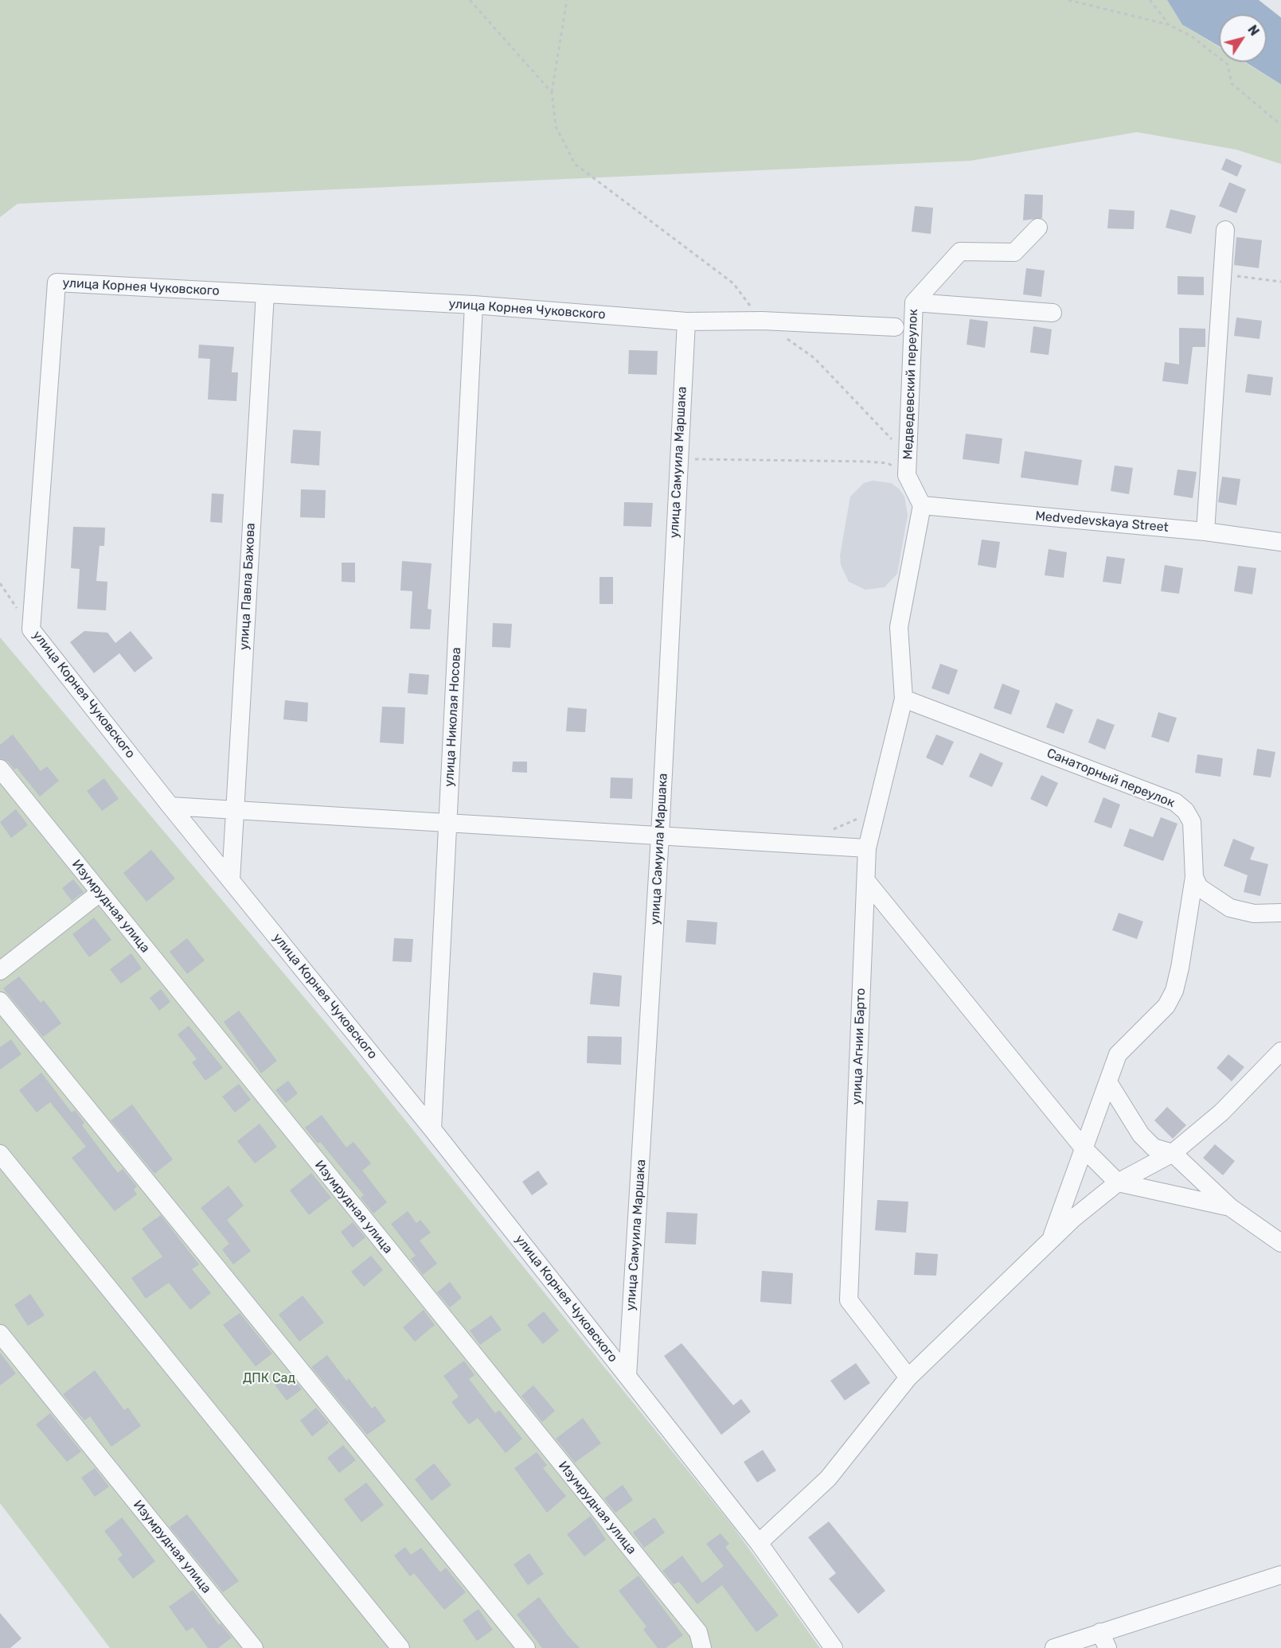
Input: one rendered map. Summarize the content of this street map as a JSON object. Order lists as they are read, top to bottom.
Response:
{
  "streets": {
    "street": [
      "улица Корнея Чуковского",
      "Медведевский переулок",
      "улица Самуила Маршака",
      "Medvedevskaya Street",
      "улица Павла Бажова",
      "улица Николая Носова",
      "Санаторный переулок",
      "Изумрудная улица",
      "улица Агнии Барто"
    ]
  },
  "crossings": [
    ["улица Корнея Чуковского", "улица Самуила Маршака"],
    ["улица Корнея Чуковского", "улица Павла Бажова"],
    ["улица Корнея Чуковского", "улица Николая Носова"],
    ["Медведевский переулок", "Medvedevskaya Street"],
    ["Медведевский переулок", "улица Агнии Барто"],
    ["Medvedevskaya Street", "улица Агнии Барто"],
    ["Санаторный переулок", "улица Агнии Барто"]
  ],
  "parks": ["ДПК Сад"],
  "north": "top right"
}
